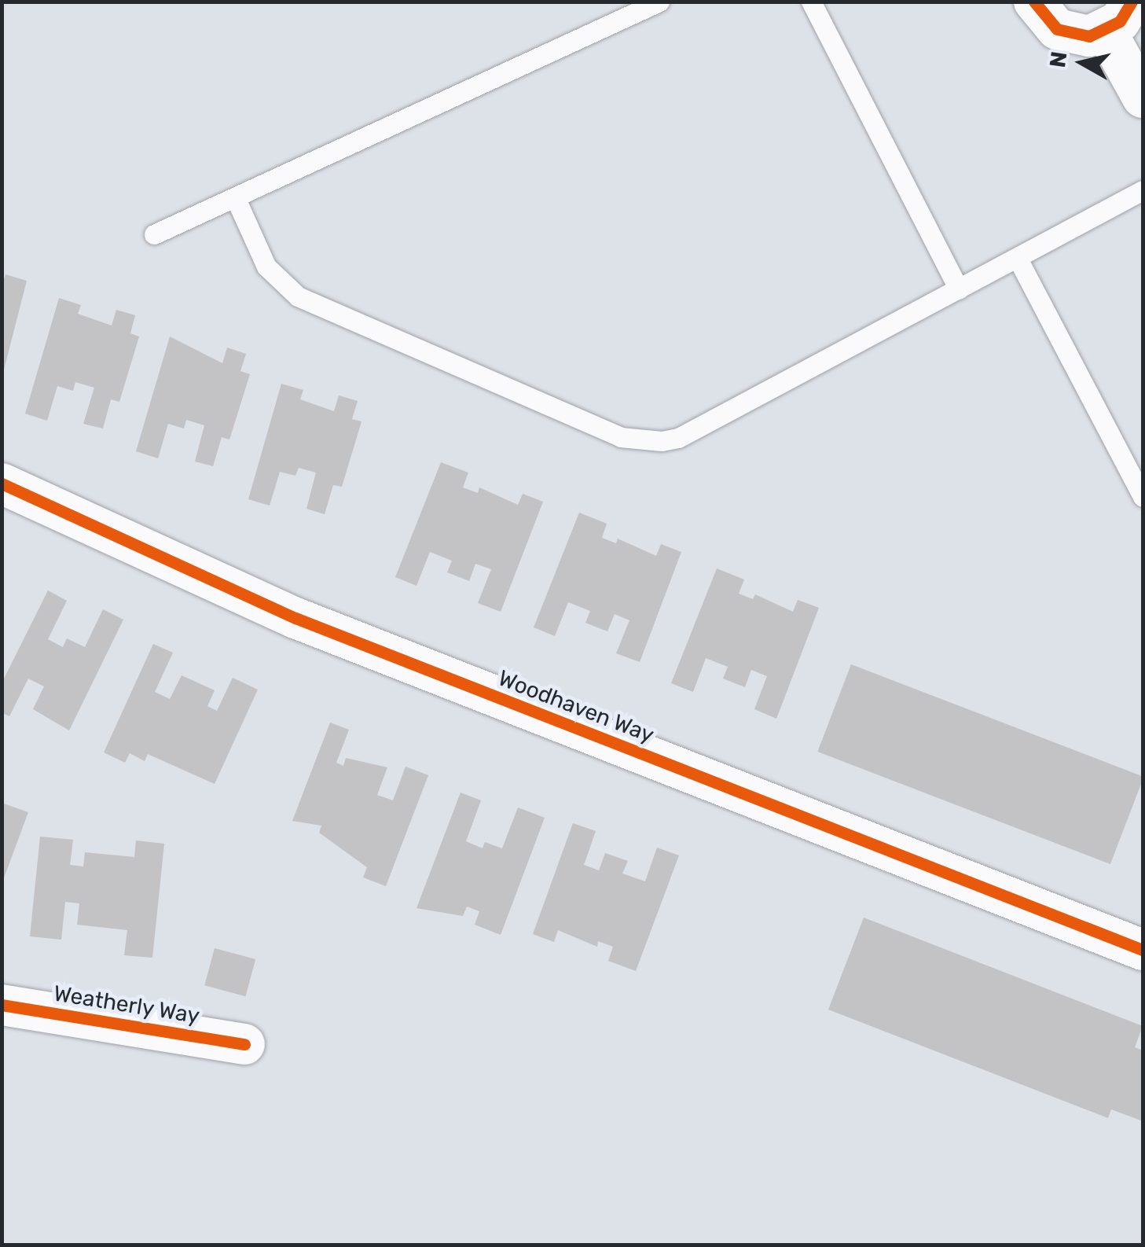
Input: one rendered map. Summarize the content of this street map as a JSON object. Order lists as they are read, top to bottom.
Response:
{
  "streets": {
    "street": ["Woodhaven Way", "Weatherly Way"]
  },
  "north": "left"
}
